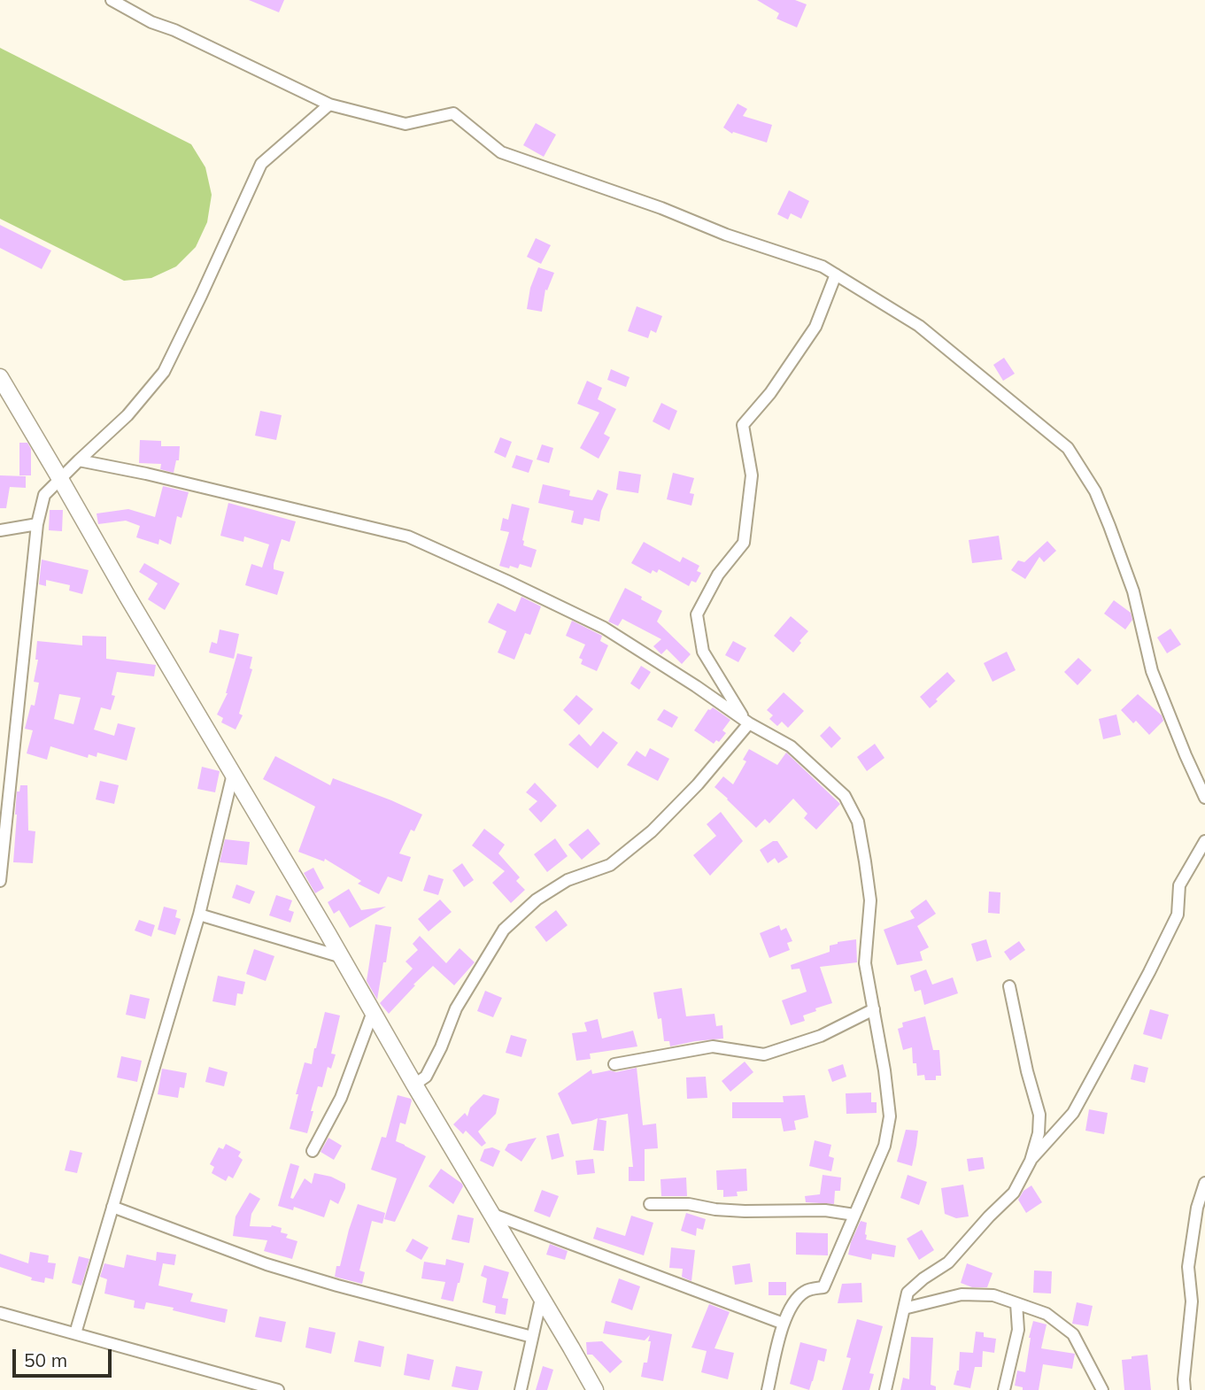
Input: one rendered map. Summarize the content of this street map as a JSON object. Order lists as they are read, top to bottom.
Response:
{
  "scale_bar": "50 m"
}
